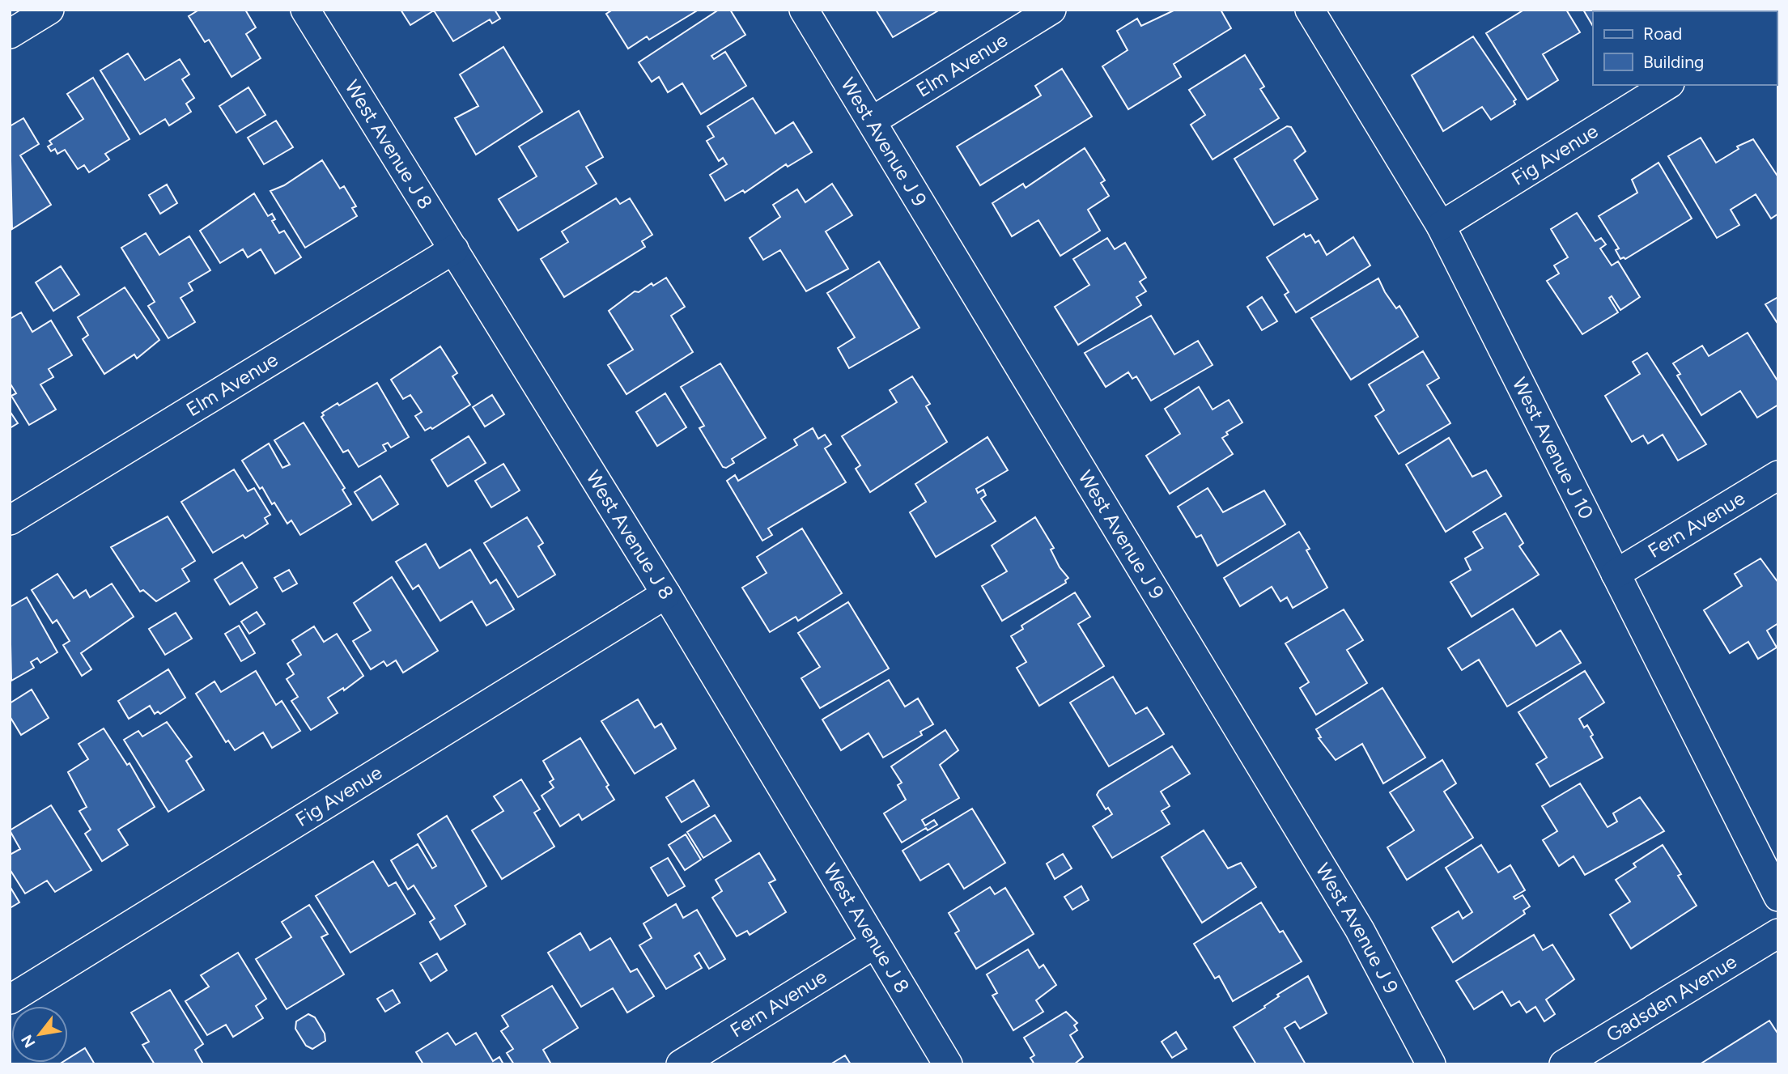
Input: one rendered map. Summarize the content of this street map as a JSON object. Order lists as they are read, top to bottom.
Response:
{
  "streets": {
    "street": [
      "Elm Avenue",
      "West Avenue J 9",
      "West Avenue J 8",
      "Fig Avenue",
      "West Avenue J 10",
      "Fern Avenue",
      "Gadsden Avenue"
    ]
  },
  "crossings": [
    ["Elm Avenue", "West Avenue J 9"],
    ["Elm Avenue", "West Avenue J 8"],
    ["West Avenue J 8", "Fig Avenue"],
    ["West Avenue J 8", "Fern Avenue"],
    ["Fig Avenue", "West Avenue J 10"],
    ["West Avenue J 10", "Fern Avenue"]
  ],
  "legend": ["Road", "Building"],
  "north": "bottom left"
}
